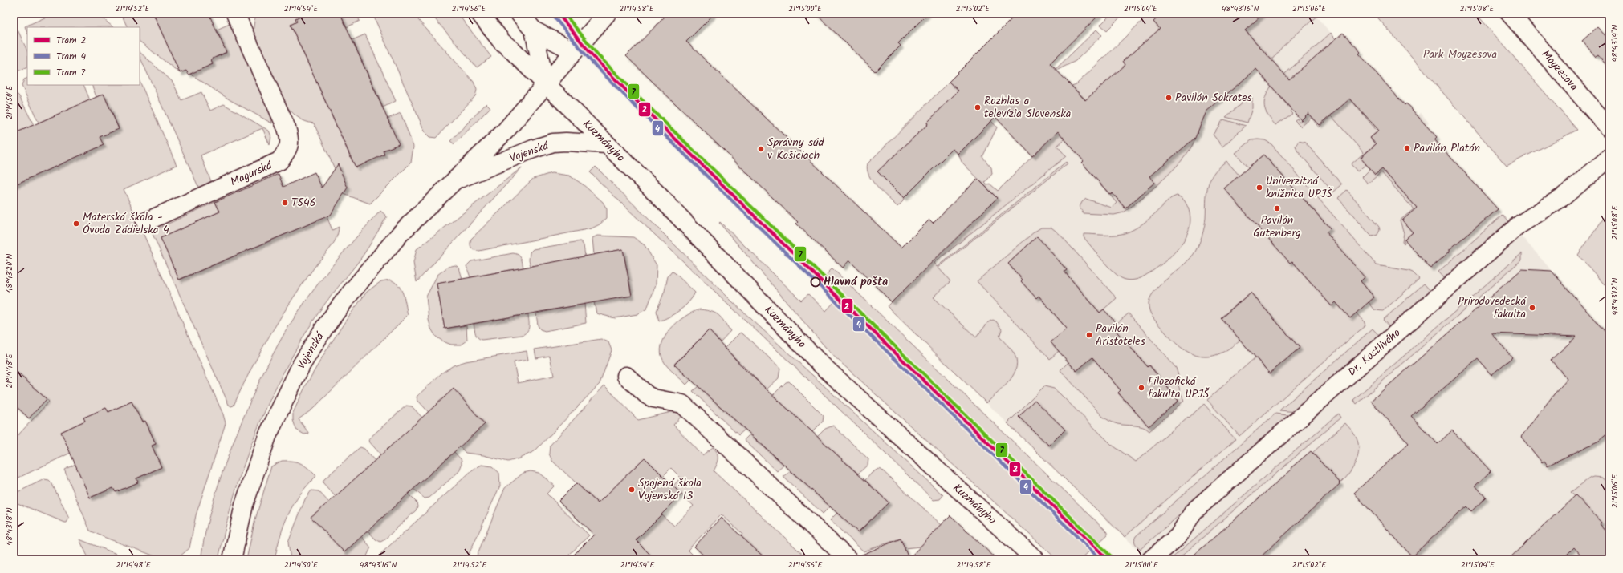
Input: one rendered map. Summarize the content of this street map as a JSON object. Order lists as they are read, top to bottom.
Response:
{
  "streets": {
    "street": [
      "Moyzesova",
      "Kuzmányho",
      "Vojenská",
      "Magurská",
      "Dr. Kostlivého"
    ]
  },
  "crossings": [
    ["Kuzmányho", "Vojenská"]
  ],
  "parks": ["Park Moyzesova"],
  "places": [
    "Pavilón Sokrates",
    "Rozhlas a televízia Slovenska",
    "Pavilón Platón",
    "Správny súd v Košiciach",
    "Univerzitná knižnica UPJŠ",
    "T546",
    "Pavilón Gutenberg",
    "Materská škola - Óvoda Zádielska 4",
    "Hlavná pošta",
    "Prírodovedecká fakulta",
    "Pavilón Aristoteles",
    "Filozofická fakulta UPJŠ",
    "Spojená škola Vojenská 13"
  ],
  "lines": ["tram line 2", "tram line 7", "tram line 4"],
  "legend": ["Tram 2", "Tram 4", "Tram 7"],
  "coordinates": [
    "21°14'52\"E",
    "21°14'54\"E",
    "21°14'56\"E",
    "21°14'58\"E",
    "21°15'00\"E",
    "21°15'02\"E",
    "21°15'04\"E",
    "48°43'16\"N",
    "21°15'06\"E",
    "21°15'08\"E",
    "48°43'14\"N",
    "21°14'50\"E",
    "48°43'20\"N",
    "48°43'12\"N",
    "21°14'48\"E",
    "48°43'18\"N"
  ]
}
